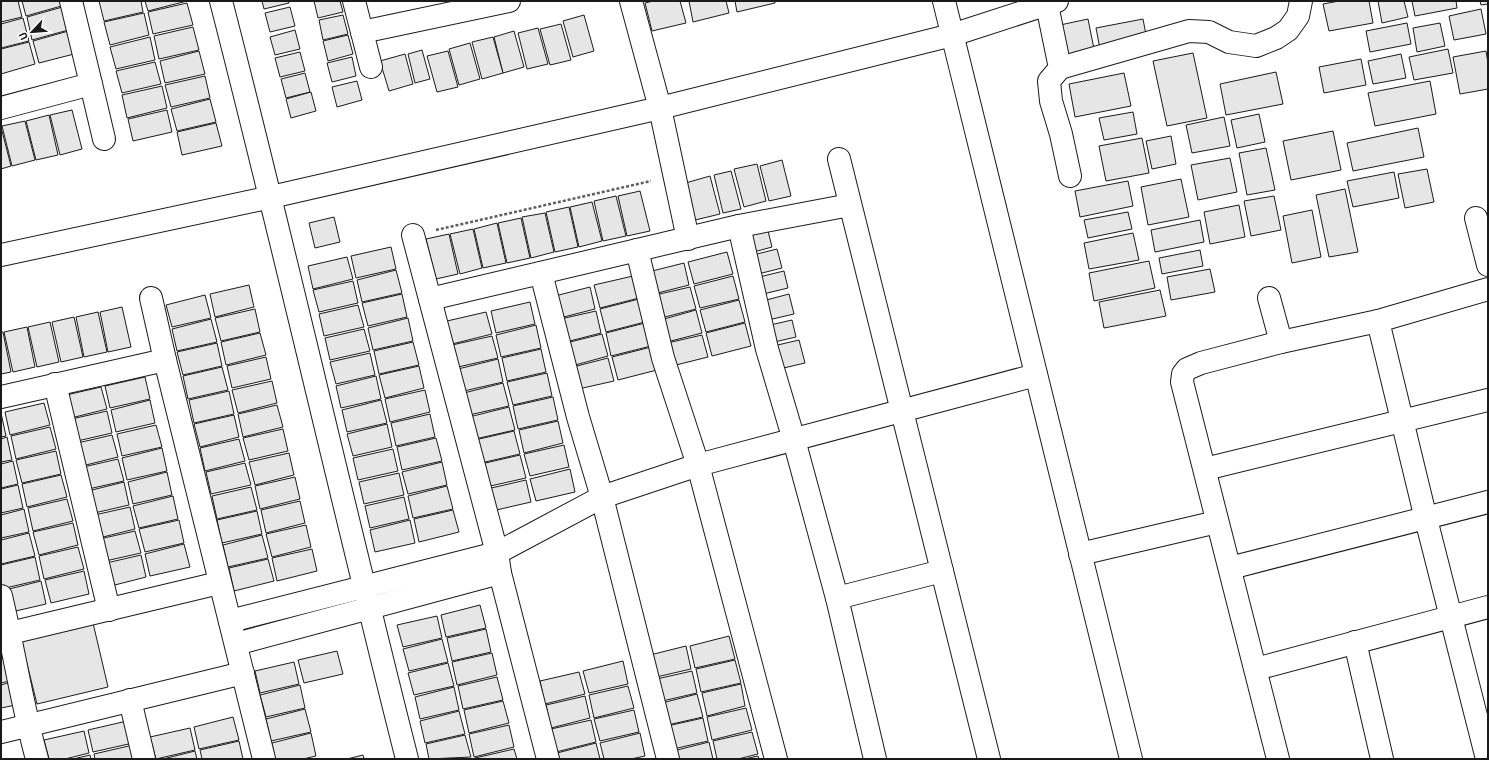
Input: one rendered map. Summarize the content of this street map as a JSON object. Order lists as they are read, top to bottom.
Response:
{
  "north": "bottom left"
}
